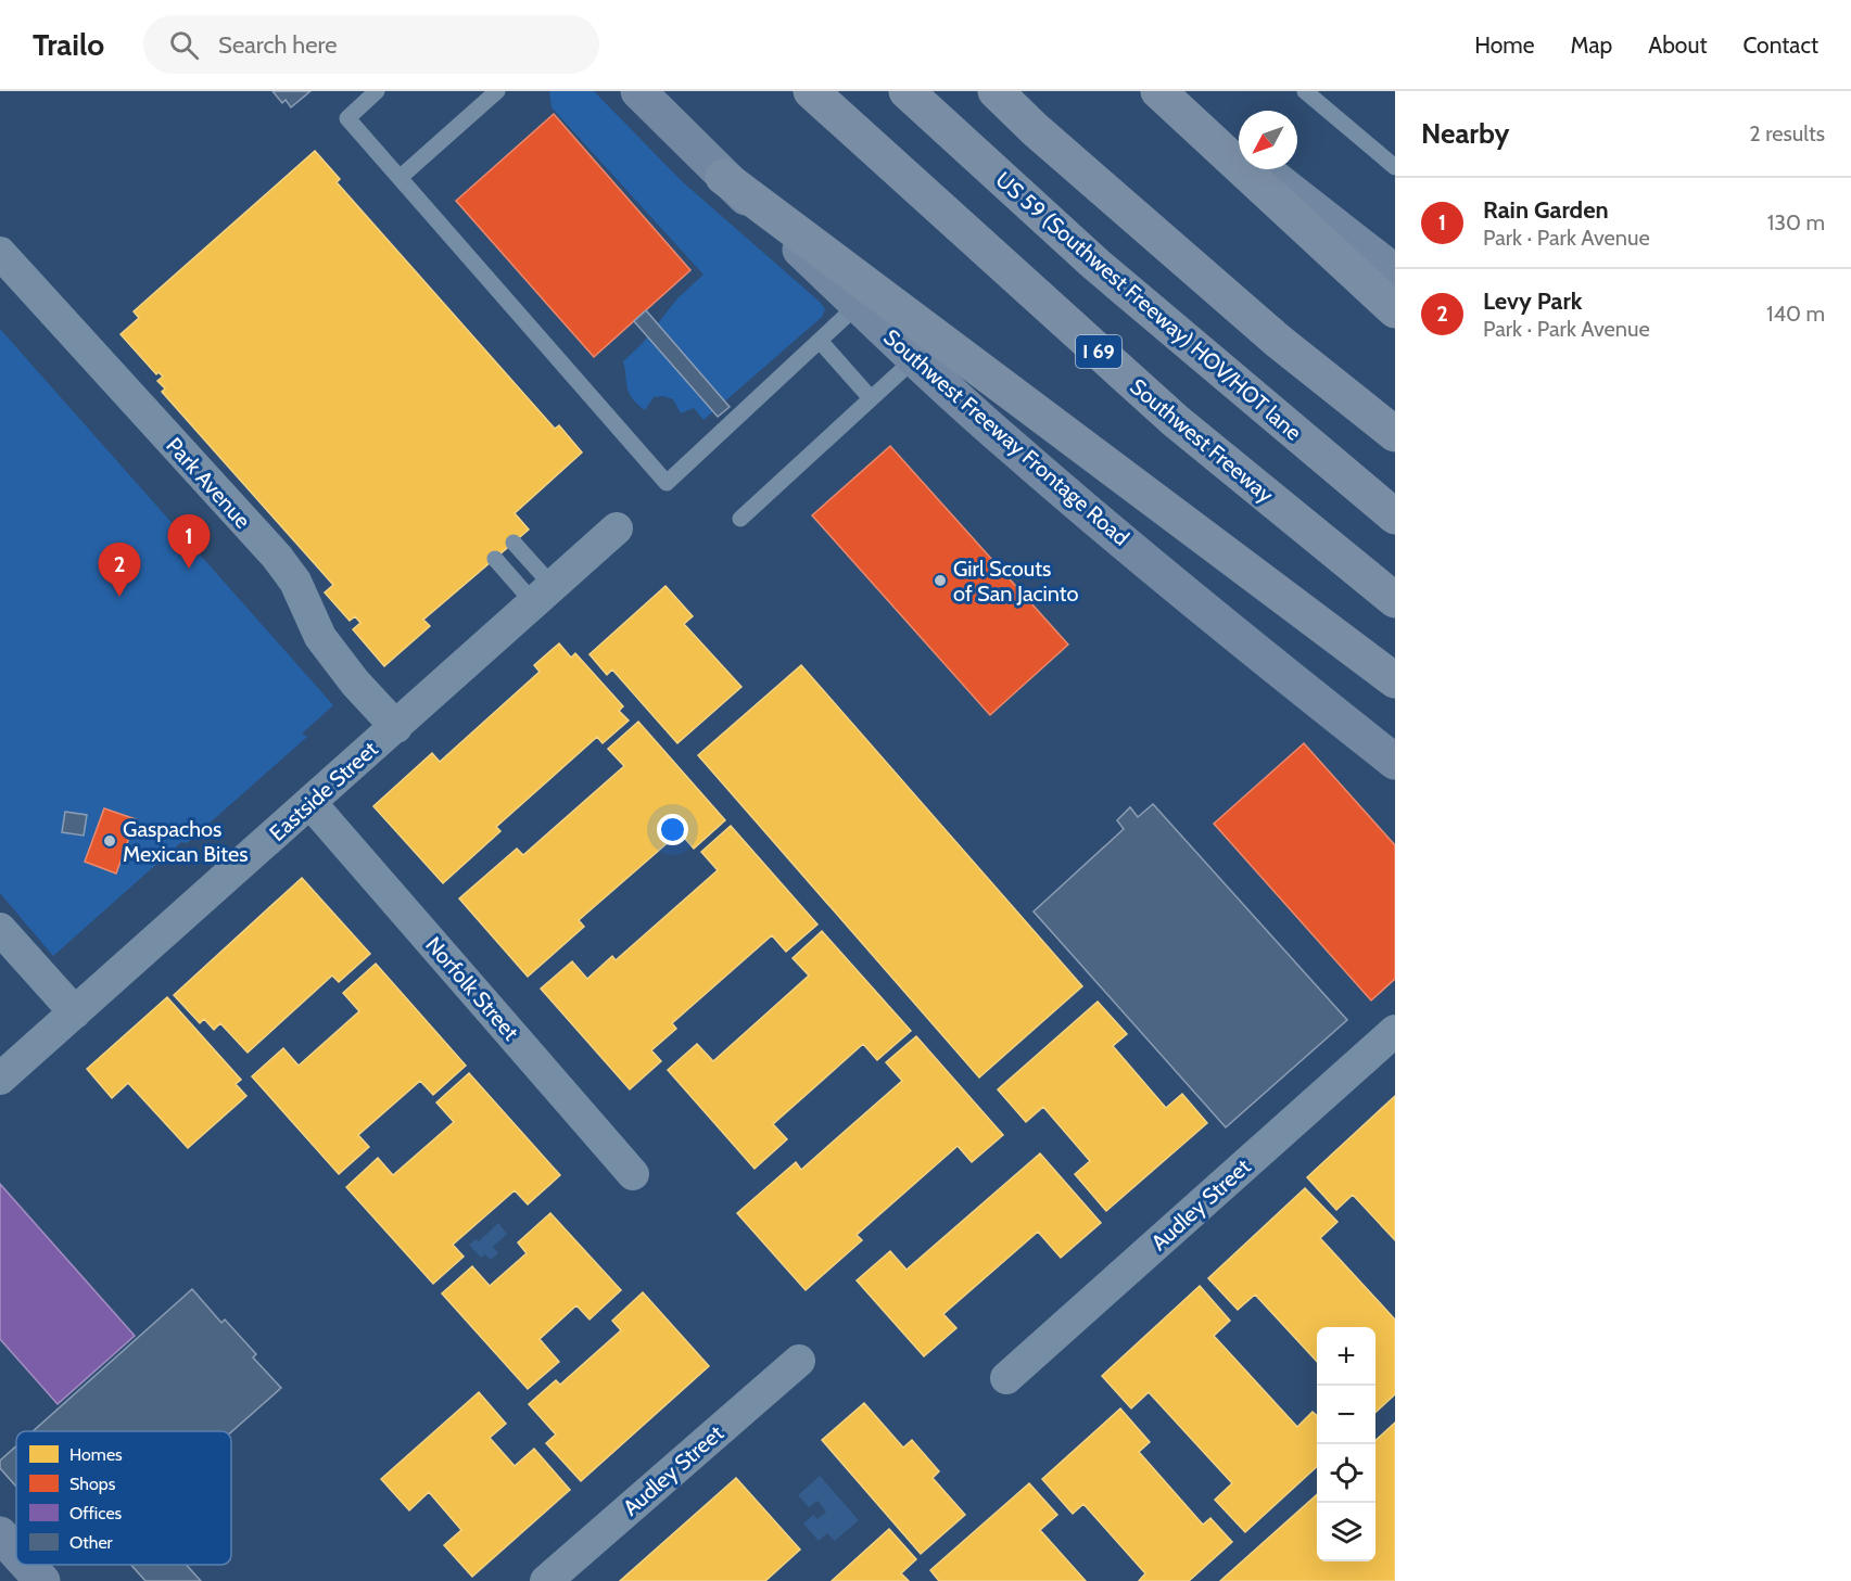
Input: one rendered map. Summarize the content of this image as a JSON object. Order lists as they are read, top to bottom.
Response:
{
  "streets": {
    "highway": ["US 59 (Southwest Freeway) HOV/HOT lane", "I 69", "Southwest Freeway"],
    "main road": ["Southwest Freeway Frontage Road"],
    "street": [
      "Park Avenue",
      "Eastside Street",
      "Norfolk Street",
      "Audley Street"
    ]
  },
  "crossings": [
    ["Park Avenue", "Eastside Street"],
    ["Eastside Street", "Norfolk Street"]
  ],
  "places": ["Girl Scouts of San Jacinto", "Gaspachos Mexican Bites"],
  "legend": [
    "Homes",
    "Shops",
    "Offices",
    "Other"
  ],
  "north": "bottom left",
  "page": {
    "header": "Trailo",
    "search": "Search here",
    "nav": [
      "Home",
      "Map",
      "About",
      "Contact"
    ],
    "heading": ["Nearby", "2 results"],
    "list": [
      {
        "mark": "1",
        "name": "Rain Garden",
        "note": "Park · Park Avenue",
        "value": "130 m"
      },
      {
        "mark": "2",
        "name": "Levy Park",
        "note": "Park · Park Avenue",
        "value": "140 m"
      }
    ],
    "pins": ["1", "2"],
    "map_buttons": ["+", "−"]
  }
}
